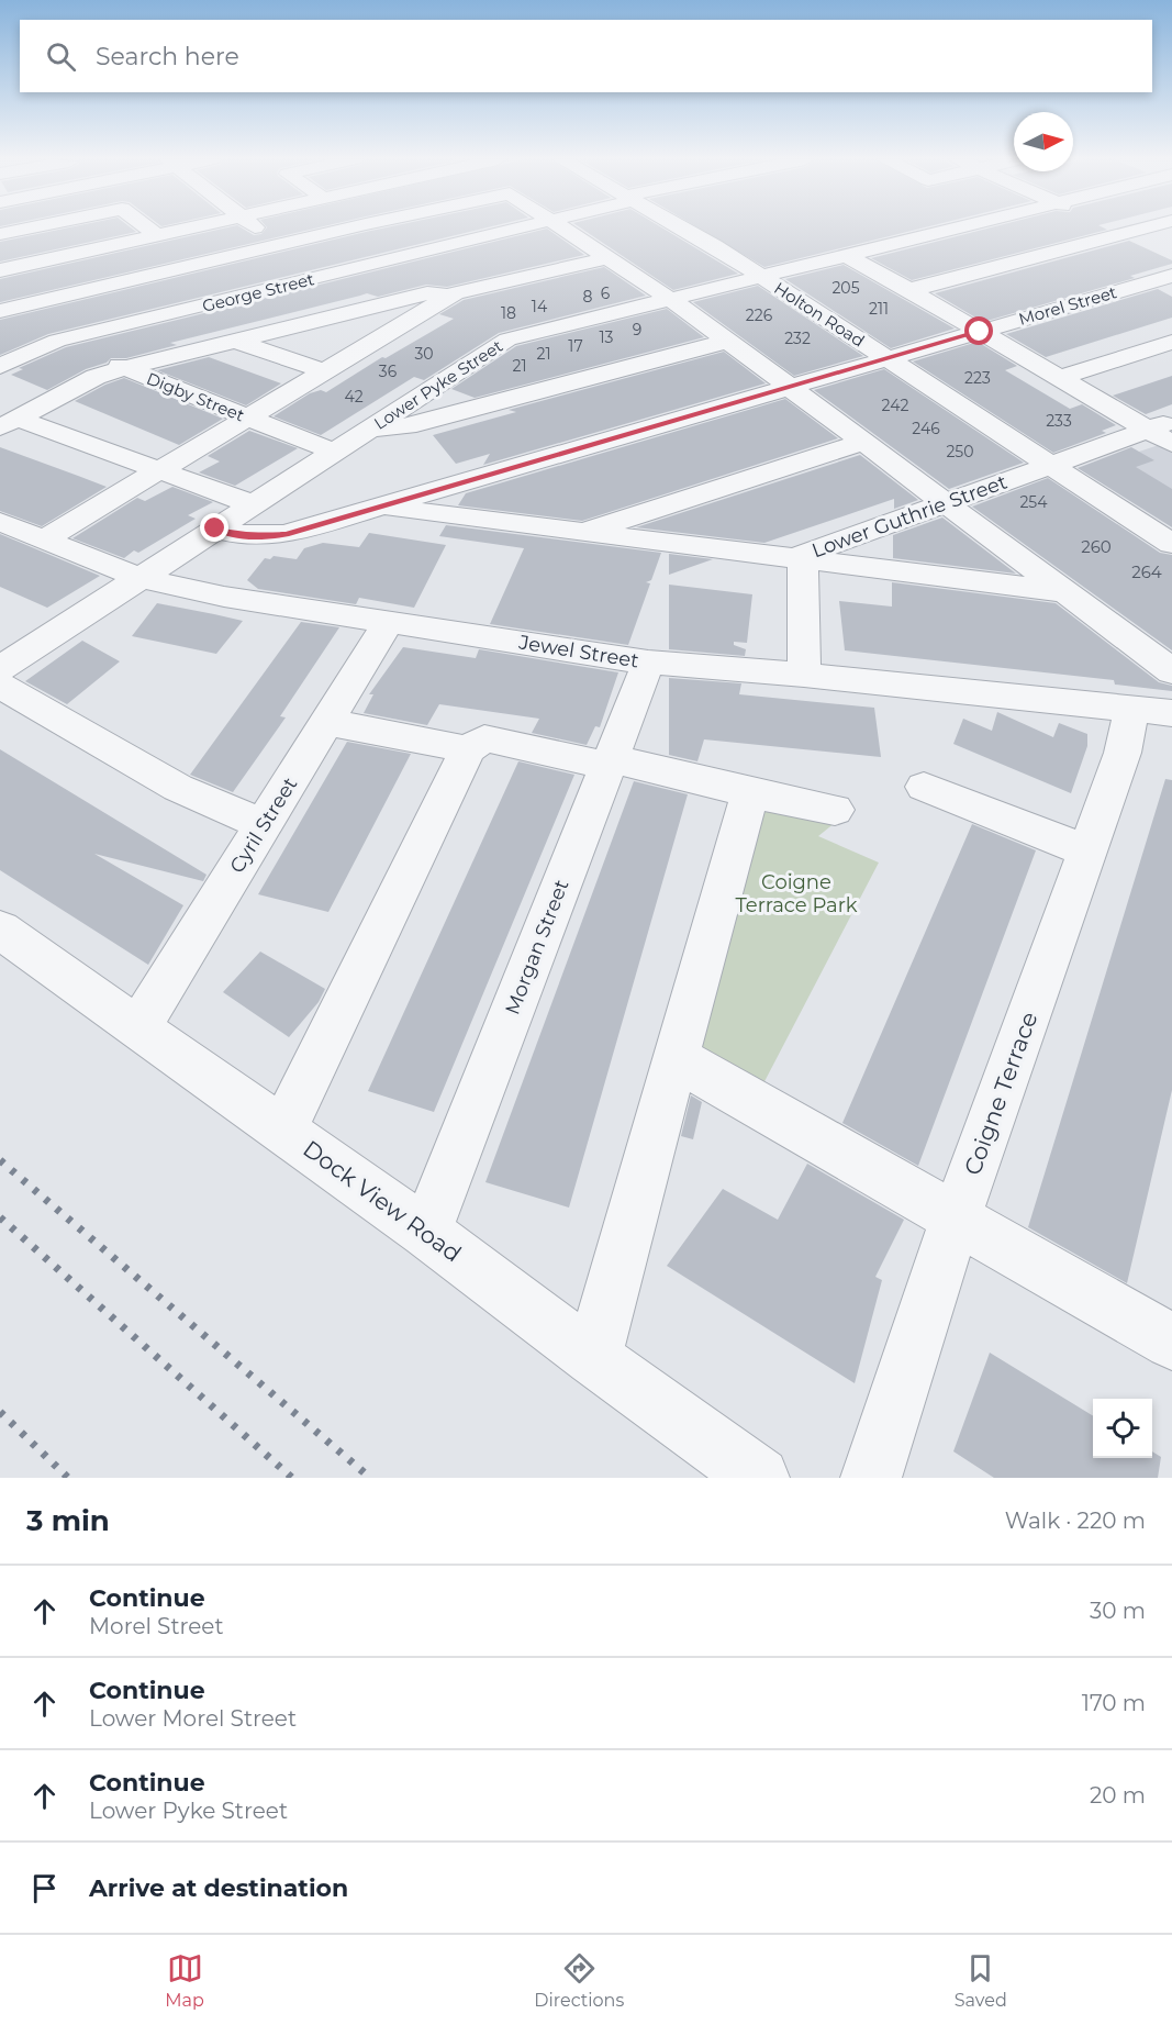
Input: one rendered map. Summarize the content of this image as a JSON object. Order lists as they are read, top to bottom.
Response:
{
  "streets": {
    "street": [
      "George Street",
      "Morel Street",
      "Holton Road",
      "Lower Pyke Street",
      "Digby Street",
      "Lower Guthrie Street",
      "Jewel Street",
      "Cyril Street",
      "Morgan Street",
      "Coigne Terrace",
      "Dock View Road"
    ]
  },
  "crossings": [
    ["George Street", "Digby Street"],
    ["Morel Street", "Holton Road"],
    ["Morel Street", "Lower Pyke Street"],
    ["Holton Road", "Lower Pyke Street"],
    ["Holton Road", "Lower Guthrie Street"],
    ["Lower Pyke Street", "Digby Street"],
    ["Lower Pyke Street", "Jewel Street"],
    ["Lower Guthrie Street", "Jewel Street"],
    ["Jewel Street", "Cyril Street"],
    ["Jewel Street", "Morgan Street"],
    ["Jewel Street", "Coigne Terrace"],
    ["Cyril Street", "Dock View Road"],
    ["Morgan Street", "Dock View Road"]
  ],
  "parks": ["Coigne Terrace Park"],
  "house_numbers": [
    "205",
    "6",
    "8",
    "14",
    "211",
    "18",
    "226",
    "9",
    "13",
    "232",
    "17",
    "30",
    "21",
    "21",
    "36",
    "223",
    "42",
    "242",
    "233",
    "246",
    "250",
    "254",
    "260",
    "264"
  ],
  "north": "right",
  "page": {
    "search": "Search here",
    "heading": ["3 min", "Walk · 220 m"],
    "list": [
      ["Continue", "Morel Street", "30 m"],
      ["Continue", "Lower Morel Street", "170 m"],
      ["Continue", "Lower Pyke Street", "20 m"],
      "Arrive at destination"
    ],
    "nav": ["Map", "Directions", "Saved"]
  }
}
